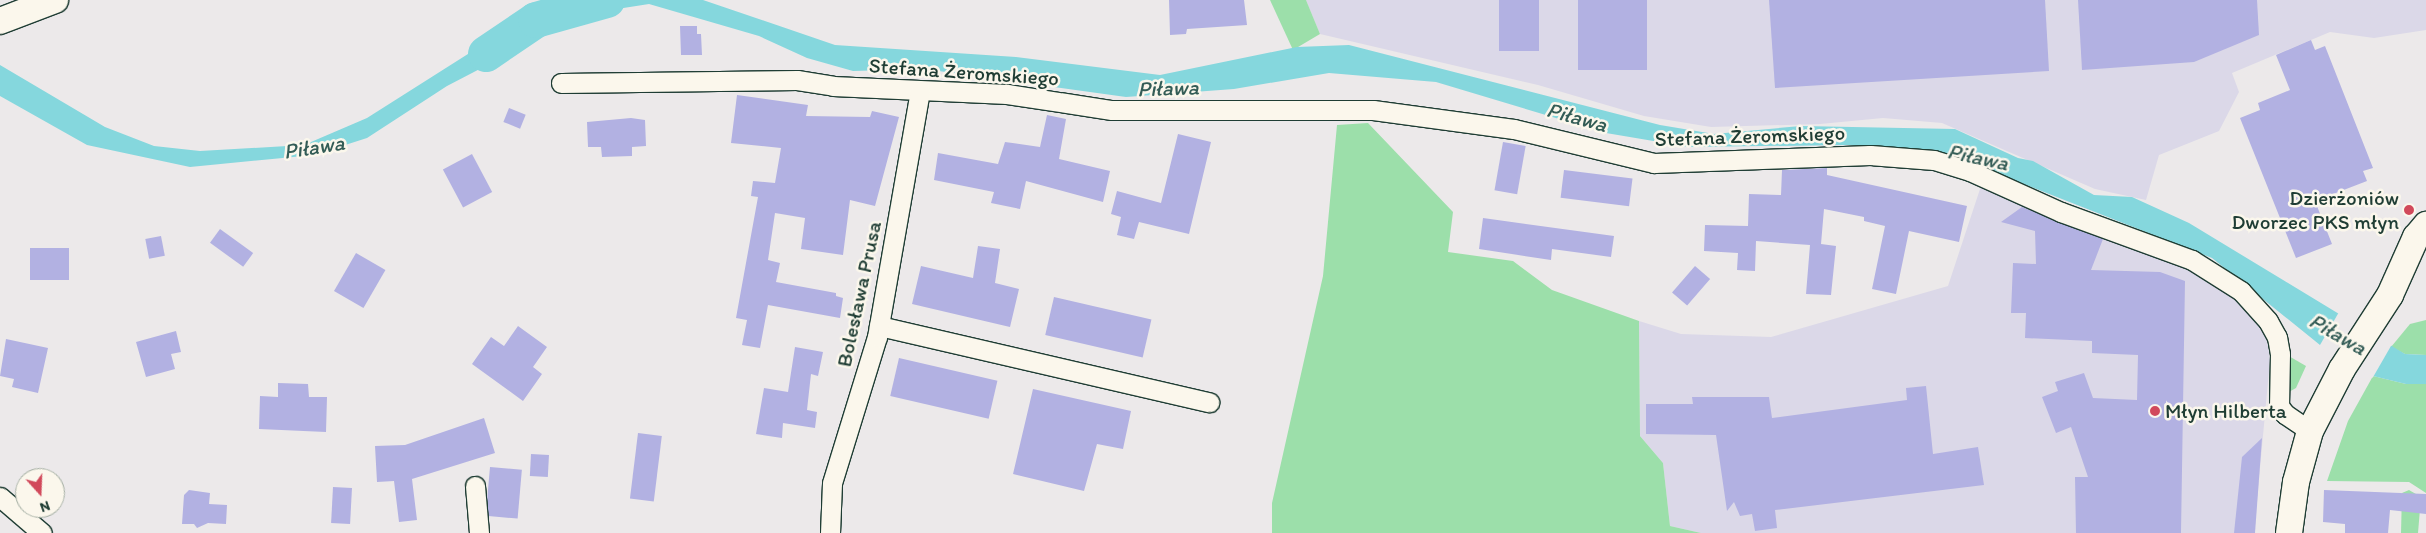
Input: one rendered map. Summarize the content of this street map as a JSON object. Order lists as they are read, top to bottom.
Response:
{
  "streets": {
    "street": ["Stefana Żeromskiego", "Bolesława Prusa"]
  },
  "crossings": [
    ["Stefana Żeromskiego", "Bolesława Prusa"]
  ],
  "water": ["Piława"],
  "places": ["Dzierżoniów Dworzec PKS młyn", "Młyn Hilberta"],
  "north": "bottom"
}
